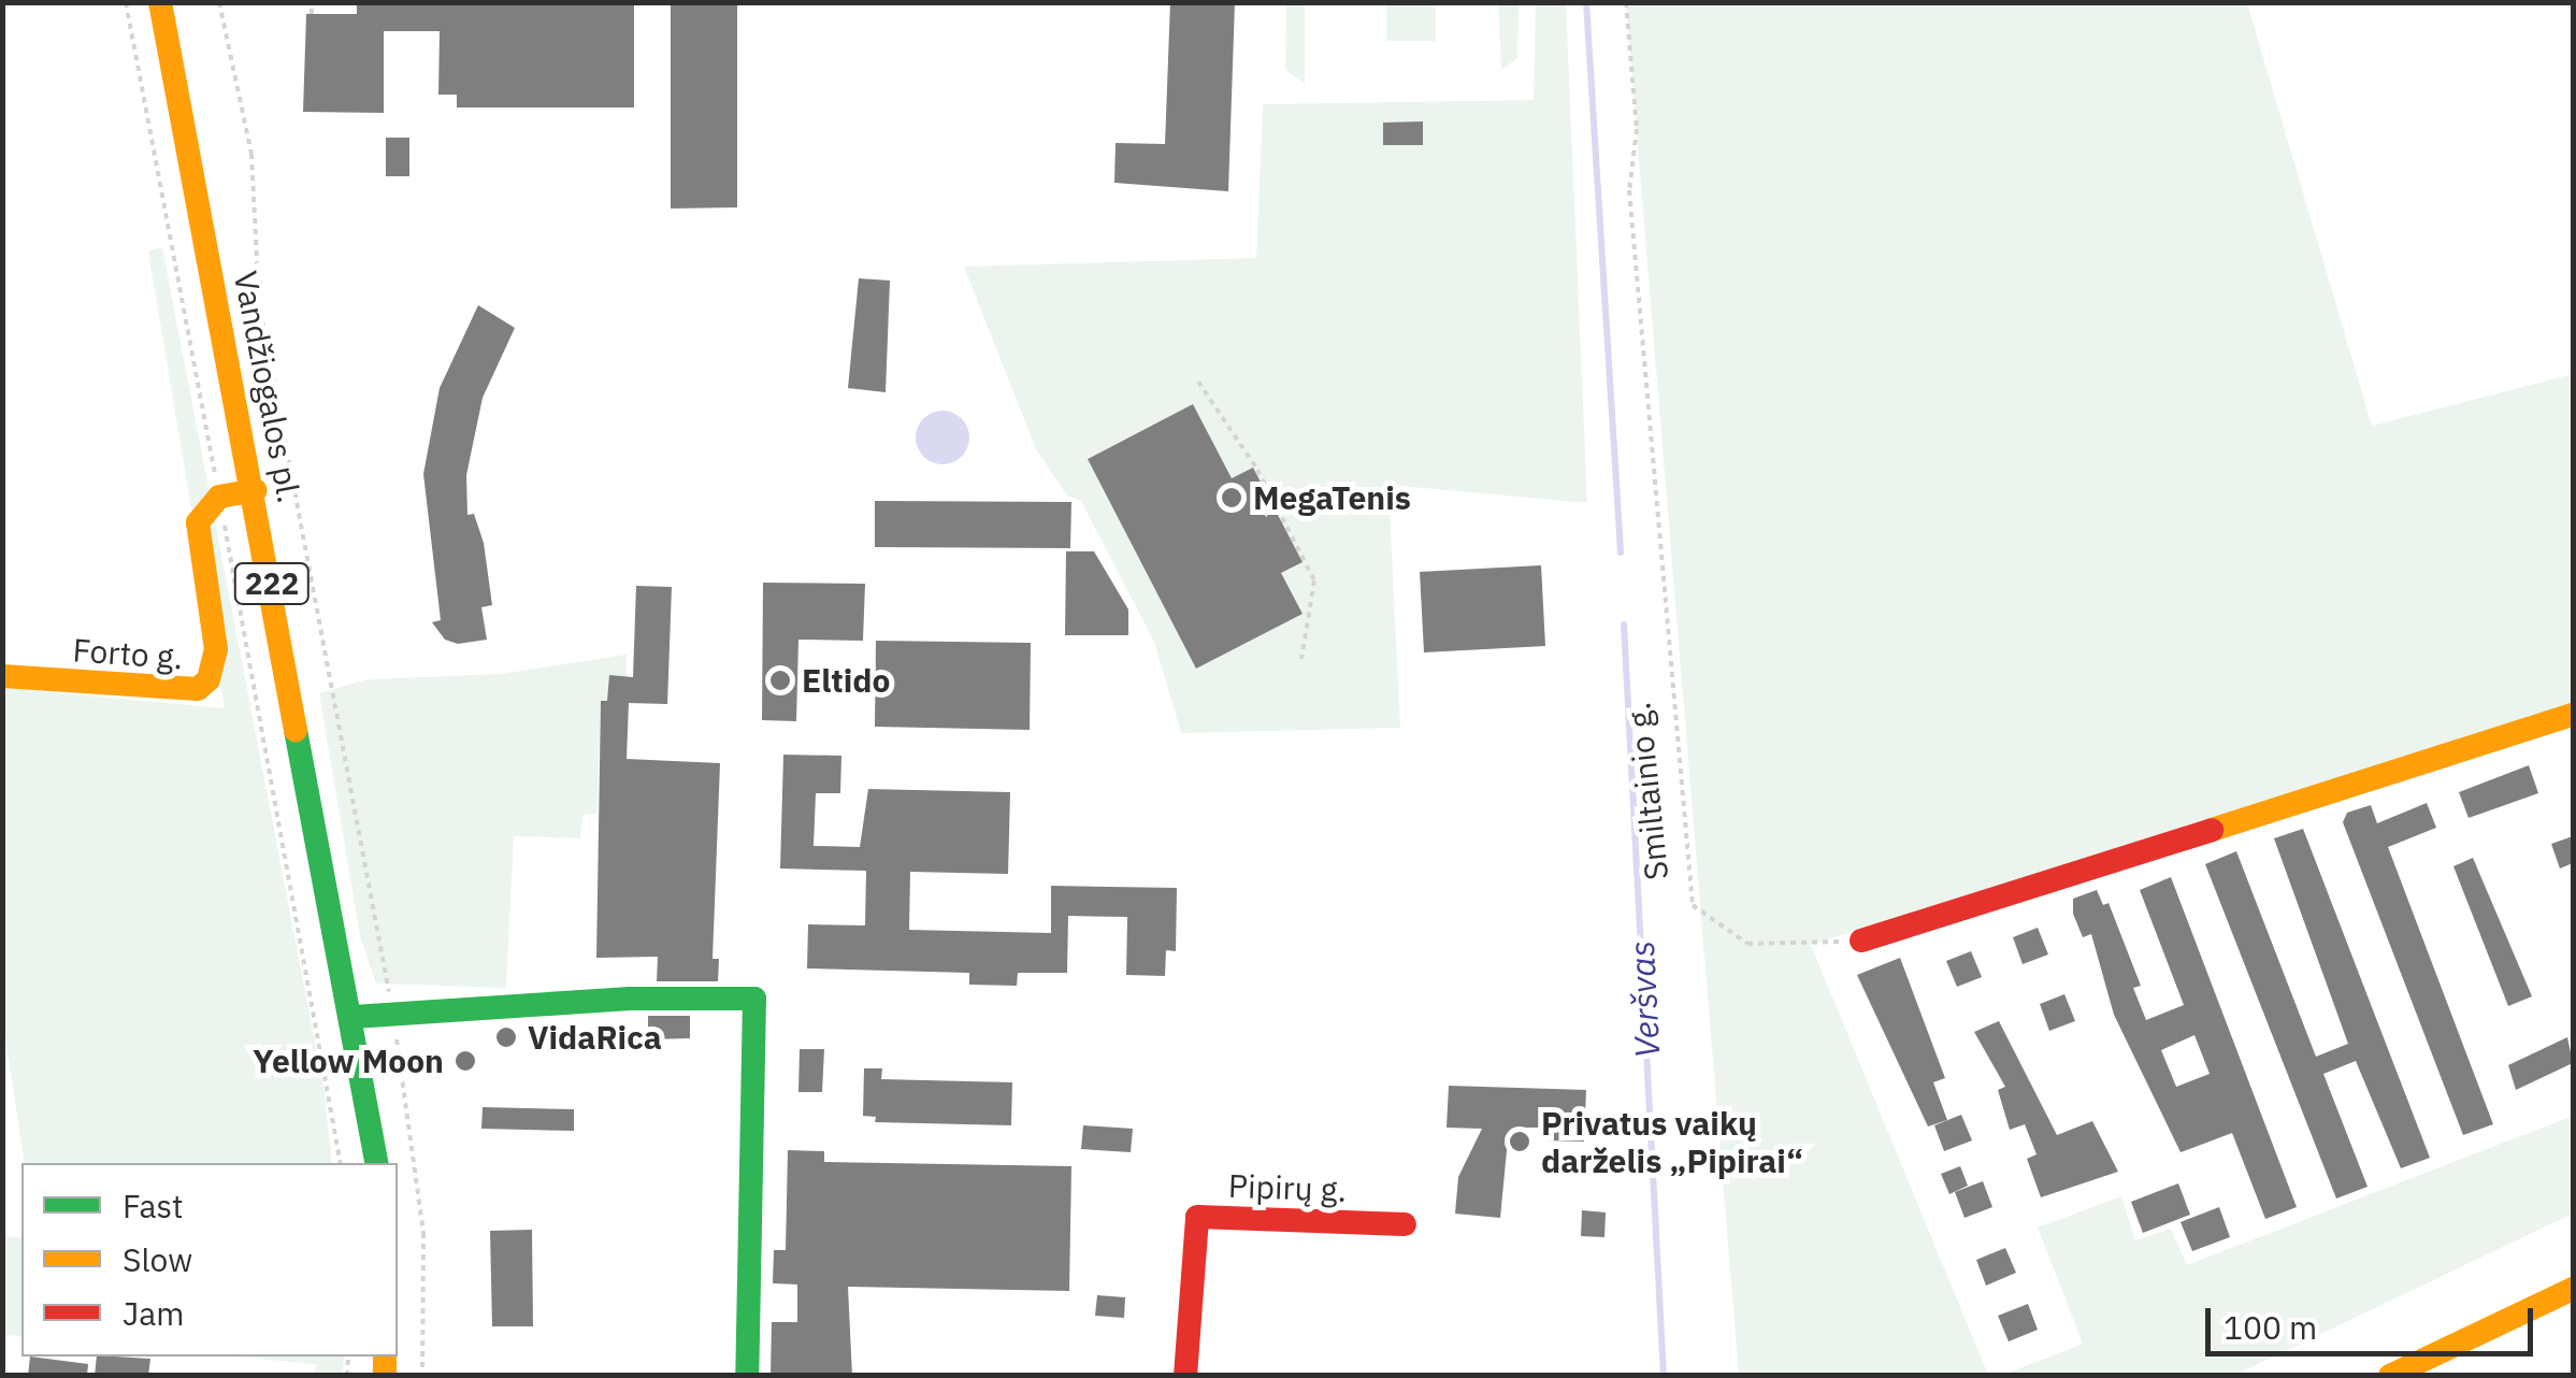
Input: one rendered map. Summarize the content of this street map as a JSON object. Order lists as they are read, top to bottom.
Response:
{
  "streets": {
    "street": [
      "Vandžiogalos pl.",
      "222",
      "Forto g.",
      "Pipirų g."
    ],
    "path": ["Smiltainio g."]
  },
  "water": ["Veršvas"],
  "places": [
    "MegaTenis",
    "Eltido",
    "VidaRica",
    "Yellow Moon",
    "Privatus vaikų darželis „Pipirai“"
  ],
  "legend": ["Fast", "Slow", "Jam"],
  "scale_bar": "100 m"
}
